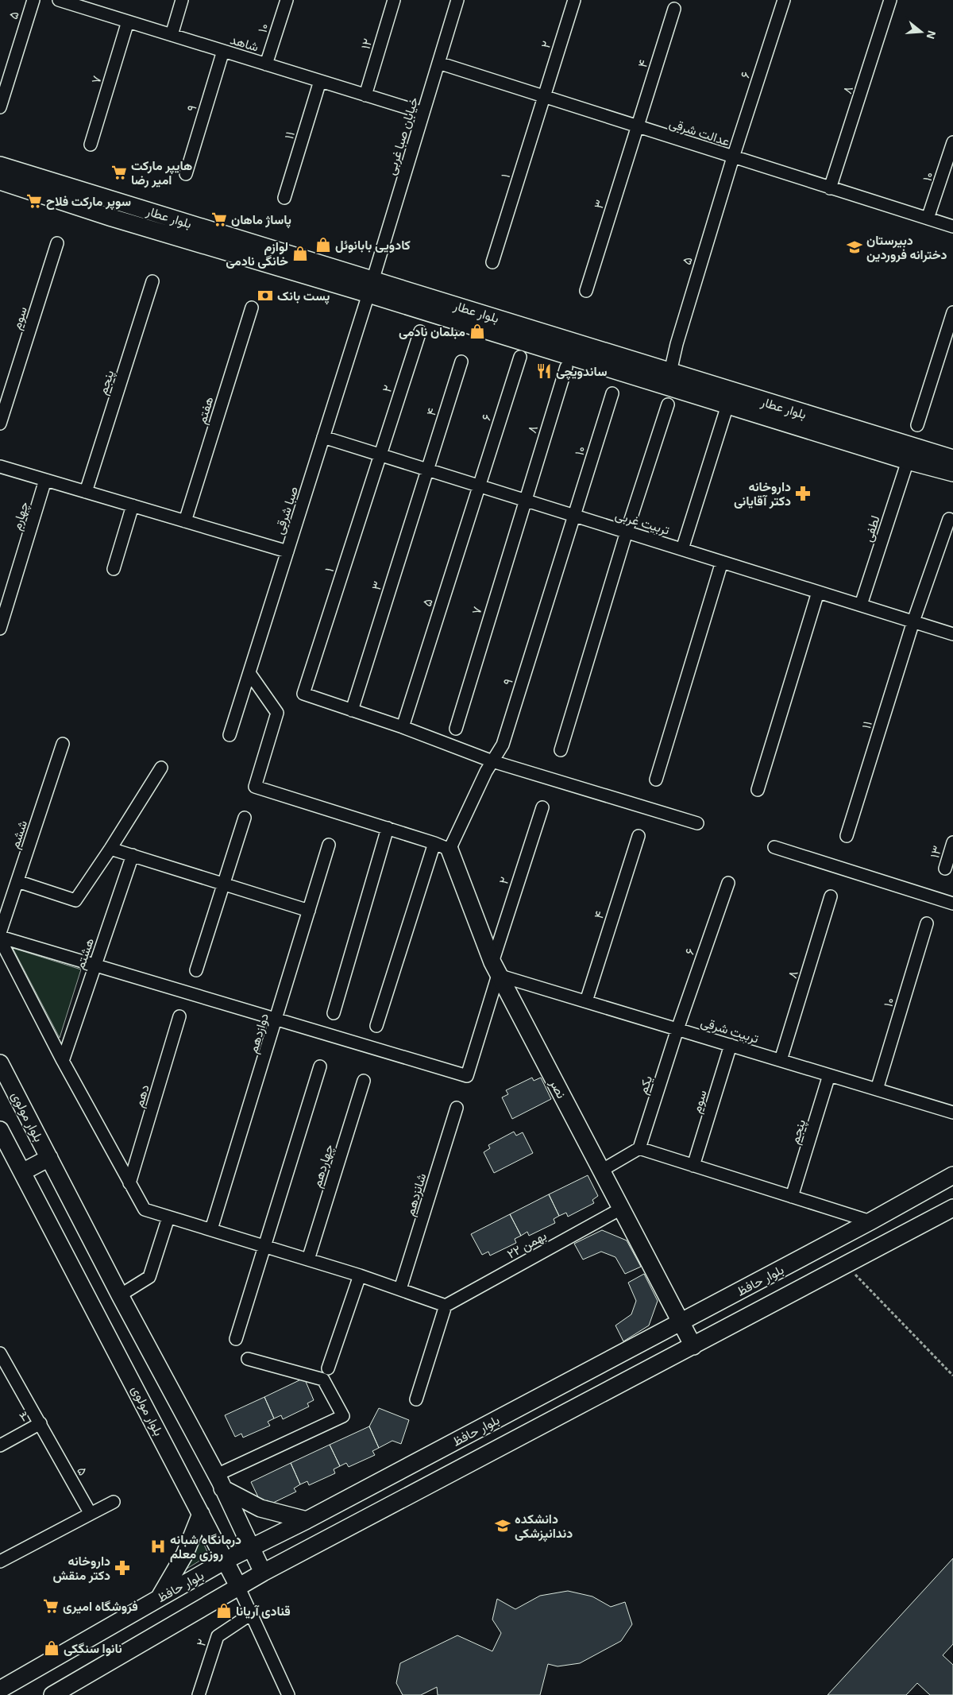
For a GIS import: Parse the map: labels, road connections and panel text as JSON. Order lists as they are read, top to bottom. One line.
{"streets":{"street":["۵","۱۰","شاهد","۱۲","۲","۴","۶","۷","۸","۹","عدالت شرقی","۱۱","خیابان صبا غربی","۱","۳","بلوار عطار","سوم","پنجم","هفتم","صبا شرقی","چهارم","تربیت غربی","لطفی","ششم","۱۳","هشتم","تربیت شرقی","دوازدهم","یکم","نصر","دهم","بلوار مولوی","چهاردهم","شانزدهم","۲۲ بهمن","بلوار حافظ"]},"crossings":[["۵","۶"],["۵","عدالت شرقی"],["۵","۳"],["۵","بلوار عطار"],["۵","تربیت غربی"],["۱۰","شاهد"],["۱۰","۹"],["۱۰","عدالت شرقی"],["۱۰","تربیت غربی"],["۱۰","تربیت شرقی"],["شاهد","۱۲"],["شاهد","۷"],["شاهد","۹"],["شاهد","۱۱"],["شاهد","خیابان صبا غربی"],["۲","عدالت شرقی"],["۲","۱"],["۲","تربیت غربی"],["۲","تربیت شرقی"],["۲","دوازدهم"],["۲","نصر"],["۲","بلوار مولوی"],["۴","عدالت شرقی"],["۴","۳"],["۴","تربیت غربی"],["۴","تربیت شرقی"],["۶","عدالت شرقی"],["۶","تربیت غربی"],["۶","تربیت شرقی"],["۶","یکم"],["۷","۸"],["۷","تربیت غربی"],["۸","عدالت شرقی"],["۸","تربیت غربی"],["۸","تربیت شرقی"],["۹","تربیت غربی"],["۹","نصر"],["عدالت شرقی","خیابان صبا غربی"],["عدالت شرقی","۱"],["عدالت شرقی","۳"],["۱۱","تربیت غربی"],["خیابان صبا غربی","بلوار عطار"],["خیابان صبا غربی","صبا شرقی"],["۱","۳"],["۱","تربیت غربی"],["۳","تربیت غربی"],["بلوار عطار","صبا شرقی"],["بلوار عطار","لطفی"],["سوم","تربیت شرقی"],["پنجم","تربیت شرقی"],["صبا شرقی","تربیت غربی"],["تربیت غربی","لطفی"],["تربیت شرقی","یکم"],["تربیت شرقی","نصر"],["نصر","۲۲ بهمن"],["نصر","بلوار حافظ"],["بلوار مولوی","بلوار حافظ"]],"places":{"supermarket":["هایپر مارکت امیر رضا","سوپر مارکت فلاح","پاساژ ماهان","فروشگاه امیری"],"shop":["کادویی بابانوئل","لوازم خانگی نادمی","مبلمان نادمی","قنادی آریانا","نانوا سنگکی"],"school or university":["دبیرستان دخترانه فروردین","دانشکده دندانپزشکی"],"bank":["پست بانک"],"restaurant":["ساندویچی"],"pharmacy":["داروخانه دکتر آقایانی","داروخانه دکتر منقش"],"hospital":["درمانگاه شبانه روزی معلم"]},"north":"right"}
